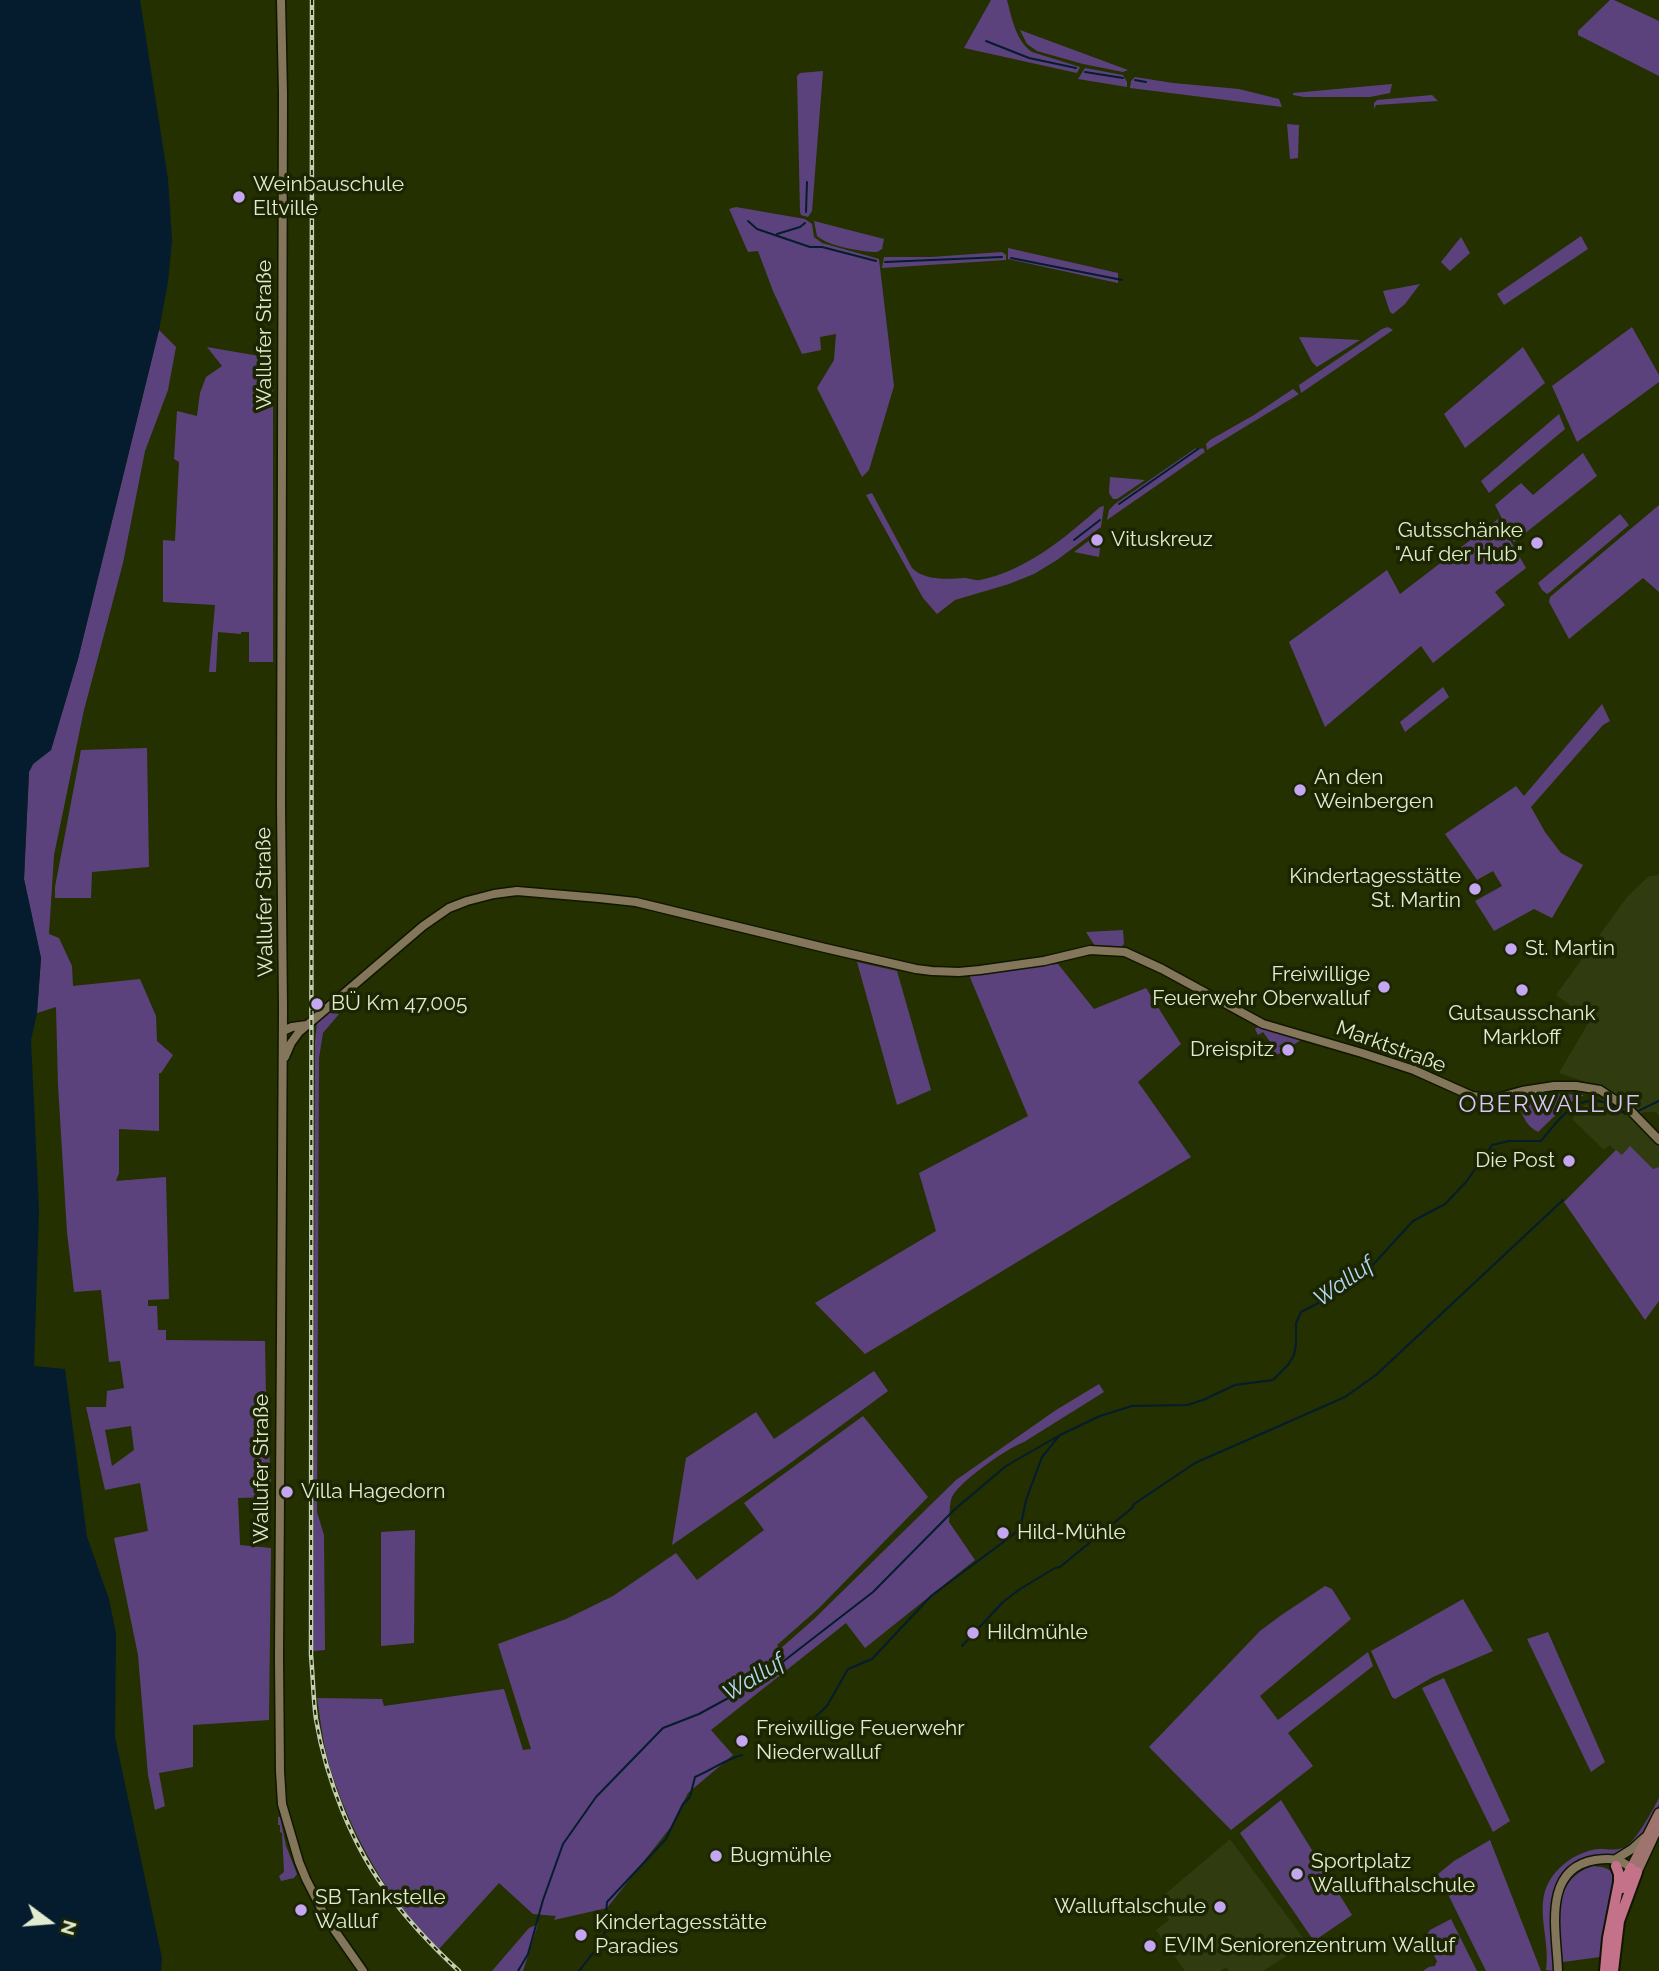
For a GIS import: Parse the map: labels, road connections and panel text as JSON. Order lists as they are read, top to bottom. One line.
{"streets":{"street":["Wallufer Straße","Marktstraße"]},"districts":["OBERWALLUF"],"water":["Walluf"],"places":["Weinbauschule Eltville","Vituskreuz","Gutsschänke \"Auf der Hub\"","An den Weinbergen","Kindertagesstätte St. Martin","St. Martin","Freiwillige Feuerwehr Oberwalluf","Gutsausschank Markloff","BÜ Km 47,005","Dreispitz","Die Post","Villa Hagedorn","Hild-Mühle","Hildmühle","Freiwillige Feuerwehr Niederwalluf","Bugmühle","Sportplatz Wallufthalschule","Walluftalschule","SB Tankstelle Walluf","Kindertagesstätte Paradies","EVIM Seniorenzentrum Walluf"],"north":"right"}
